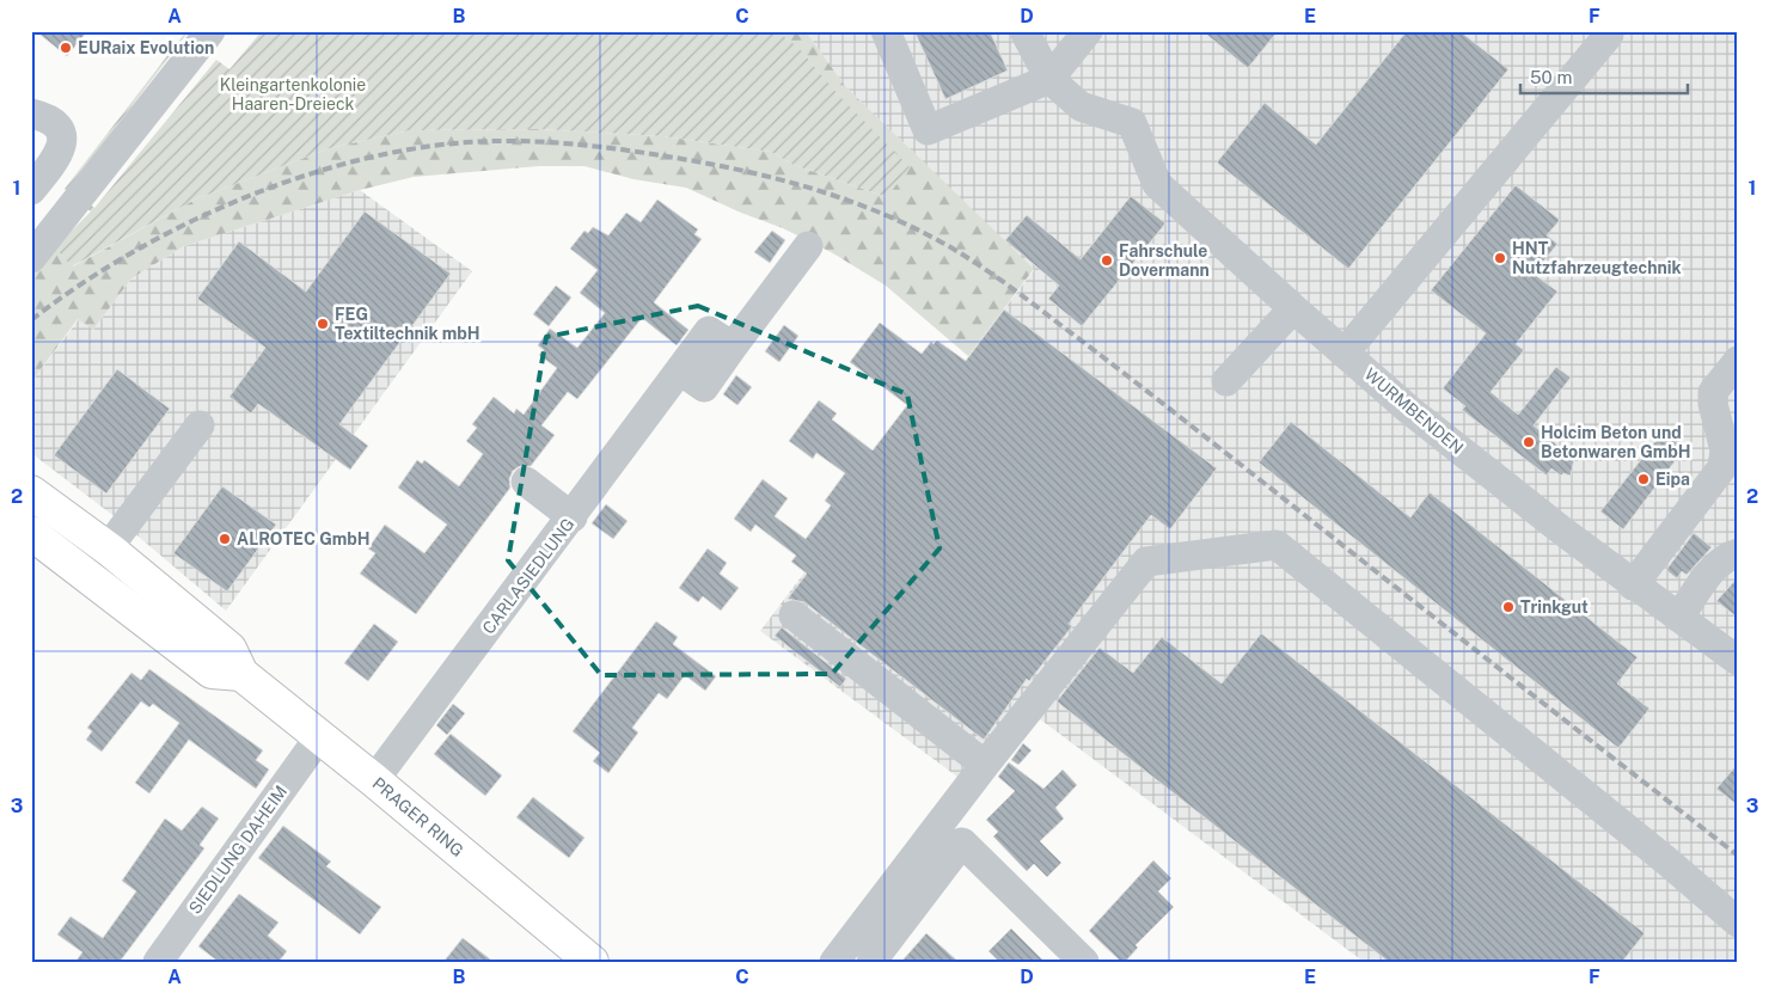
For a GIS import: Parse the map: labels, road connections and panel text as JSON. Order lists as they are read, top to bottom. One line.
{"streets":{"main road":["PRAGER RING"],"street":["WURMBENDEN","CARLASIEDLUNG","SIEDLUNG DAHEIM"]},"crossings":[["CARLASIEDLUNG","PRAGER RING"],["PRAGER RING","SIEDLUNG DAHEIM"]],"parks":["Kleingartenkolonie Haaren-Dreieck"],"places":["EURaix Evolution","HNT Nutzfahrzeugtechnik","Fahrschule Dovermann","FEG Textiltechnik mbH","Holcim Beton und Betonwaren GmbH","Eipa","ALROTEC GmbH","Trinkgut"],"scale_bar":"50 m","grid":{"columns":["A","B","C","D","E","F"],"rows":["1","2","3"]}}
